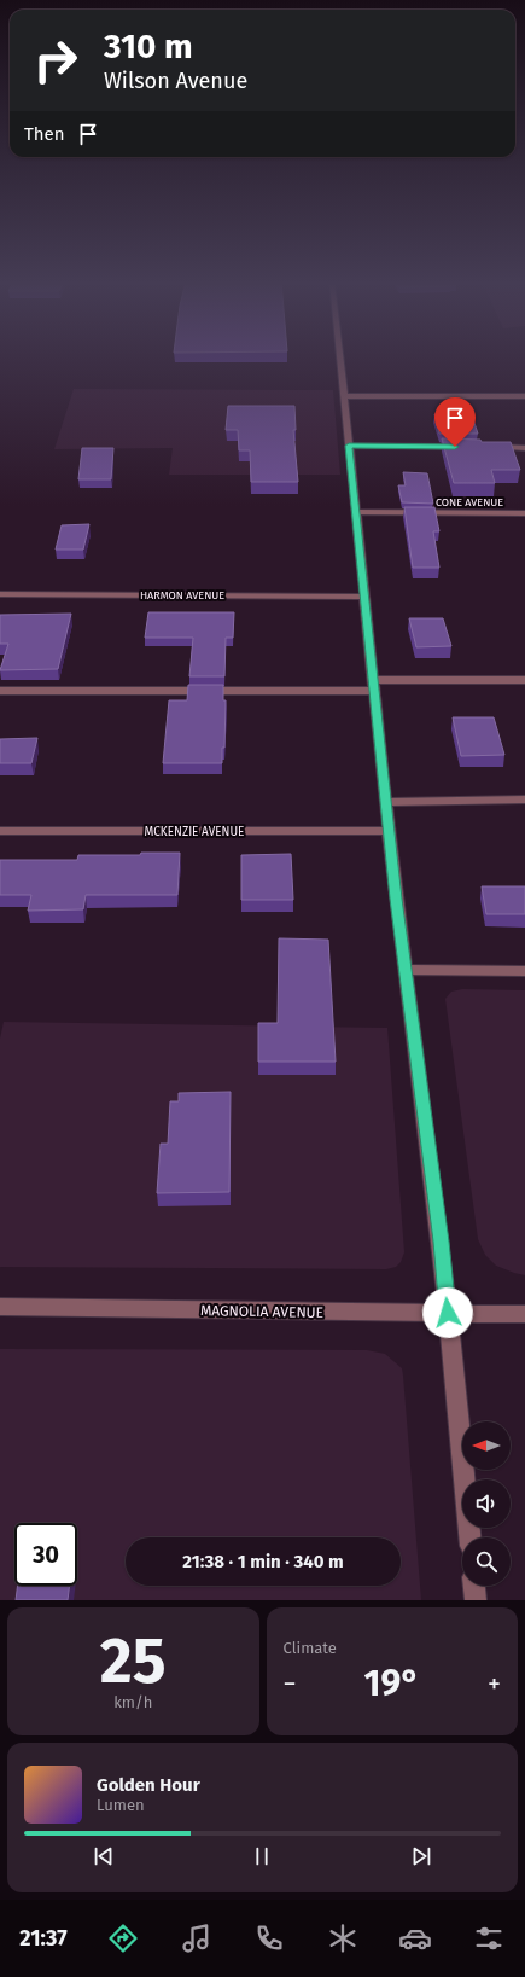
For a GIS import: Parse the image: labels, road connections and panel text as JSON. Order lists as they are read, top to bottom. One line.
{"streets":{"street":["CONE AVENUE","HARMON AVENUE","MCKENZIE AVENUE","MAGNOLIA AVENUE"]},"north":"left","page":{"turn":["310 m","Wilson Avenue"],"then":"Then","limit":"30","trip":"21:38 · 1 min · 340 m","tile":[["25","km/h"],"Climate"],"heat":["−","19°","+"],"song":["Golden Hour","Lumen"],"tabs":"21:37"}}
